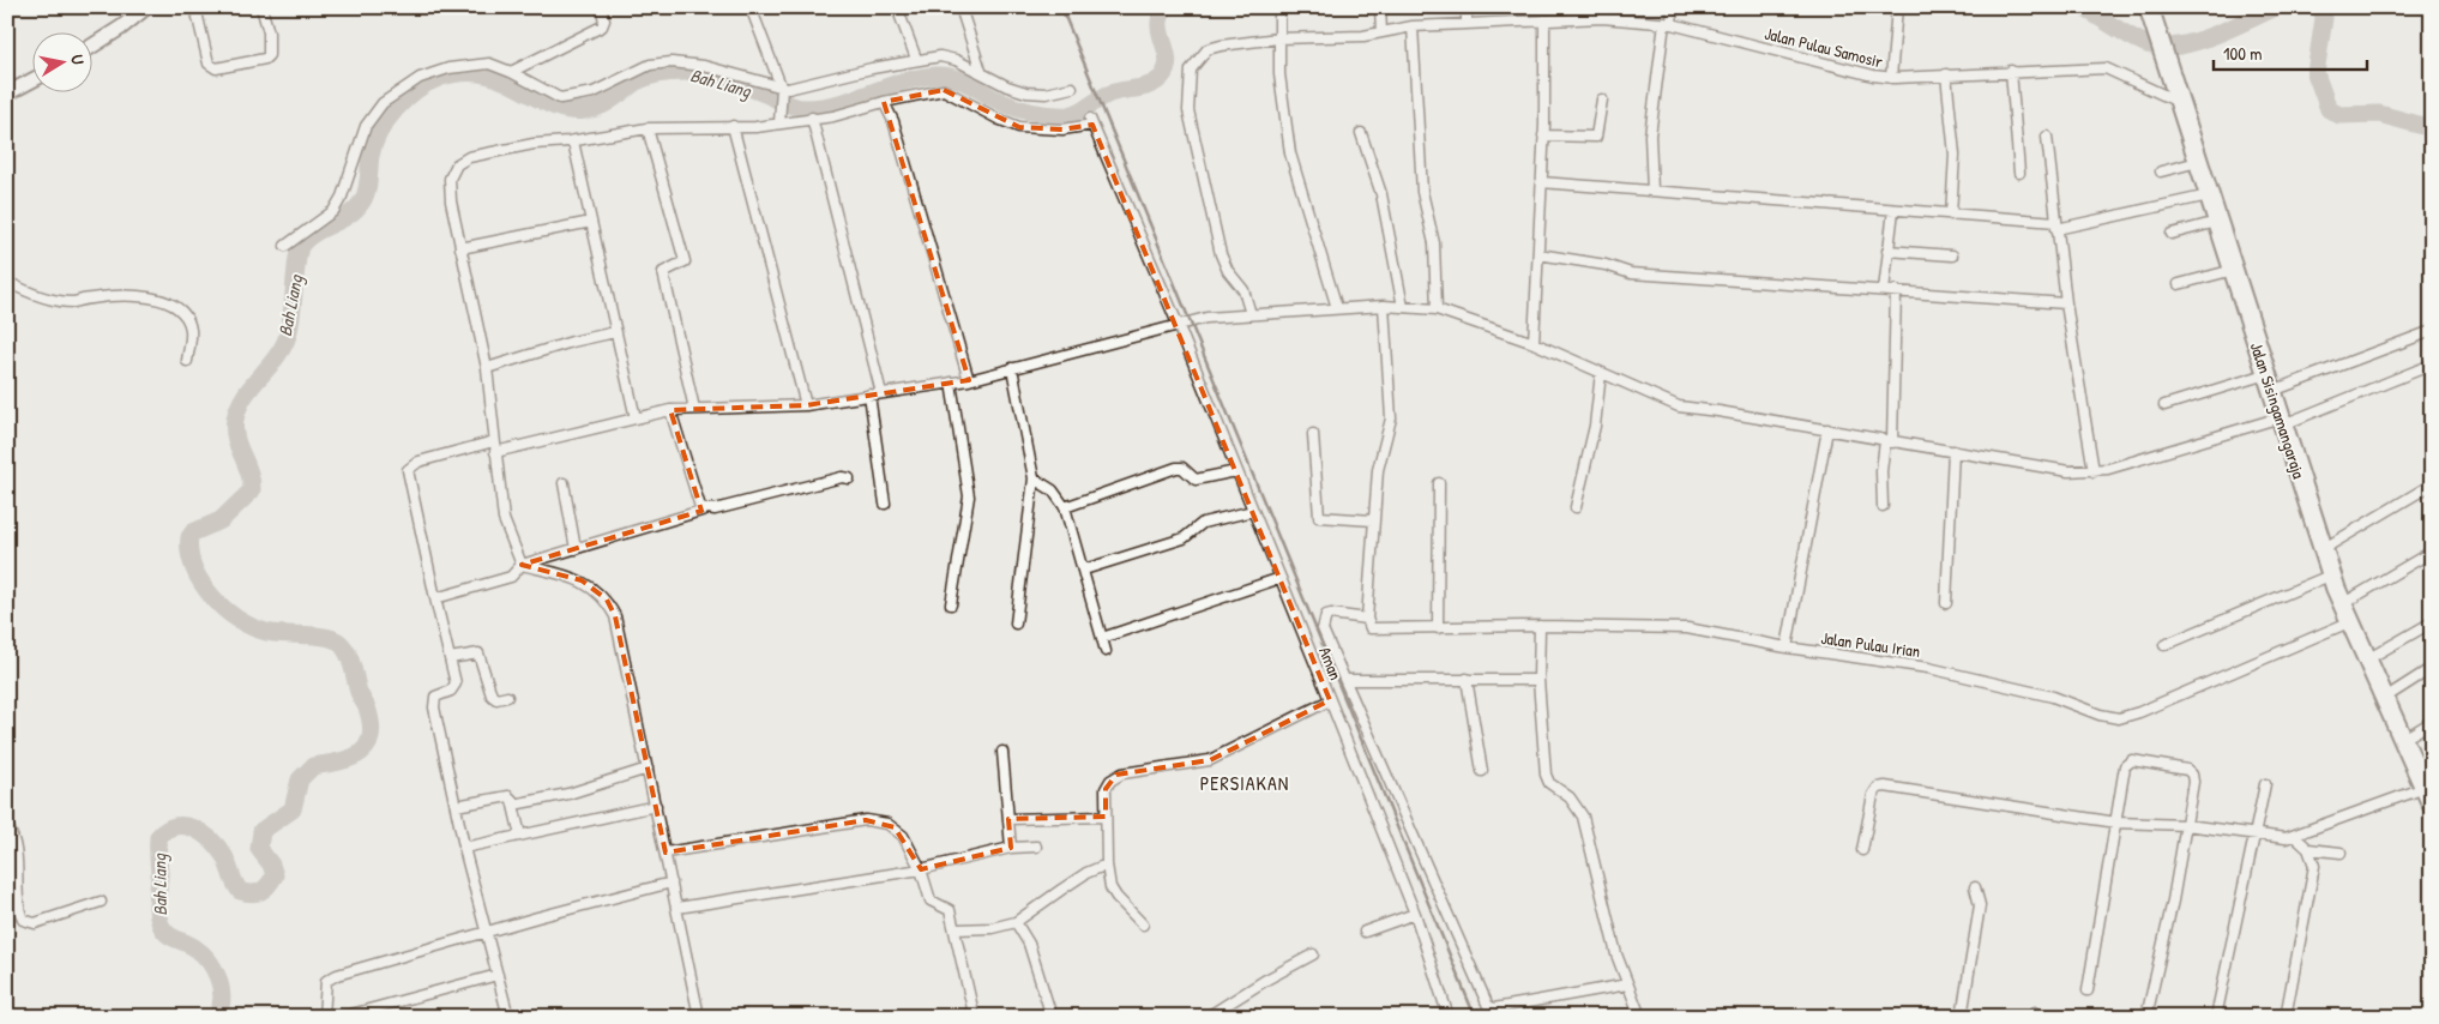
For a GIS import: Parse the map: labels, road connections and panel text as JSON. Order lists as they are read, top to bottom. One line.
{"streets":{"highway":["Jalan Sisingamangaraja"],"street":["Jalan Pulau Samosir","Jalan Pulau Irian","Aman"]},"crossings":[["Jalan Pulau Samosir","Jalan Sisingamangaraja"],["Jalan Sisingamangaraja","Jalan Pulau Irian"]],"districts":["PERSIAKAN"],"water":["Bah Liang"],"scale_bar":"100 m","north":"right"}
